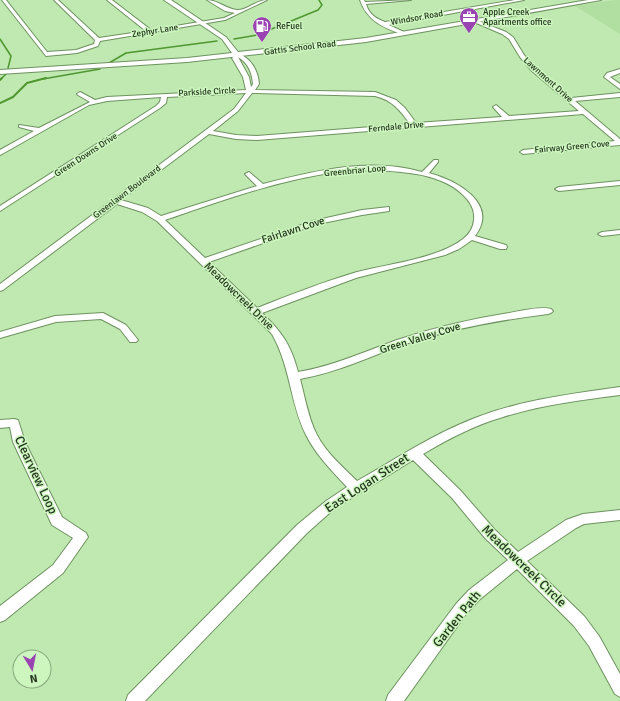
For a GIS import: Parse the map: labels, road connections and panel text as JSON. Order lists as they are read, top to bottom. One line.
{"streets":{"main road":["Gattis School Road","Greenlawn Boulevard"],"street":["Windsor Road","Zephyr Lane","Lawnmont Drive","Parkside Circle","Ferndale Drive","Fairway Green Cove","Green Downs Drive","Greenbriar Loop","Fairlawn Cove","Meadowcreek Drive","Green Valley Cove","Clearview Loop","East Logan Street","Meadowcreek Circle","Garden Path"]},"crossings":[["Zephyr Lane","Greenlawn Boulevard"],["Gattis School Road","Lawnmont Drive"],["Gattis School Road","Greenlawn Boulevard"],["Lawnmont Drive","Ferndale Drive"],["Lawnmont Drive","Fairway Green Cove"],["Parkside Circle","Ferndale Drive"],["Parkside Circle","Green Downs Drive"],["Parkside Circle","Greenlawn Boulevard"],["Ferndale Drive","Greenlawn Boulevard"],["Greenbriar Loop","Meadowcreek Drive"],["Greenlawn Boulevard","Meadowcreek Drive"],["Fairlawn Cove","Meadowcreek Drive"],["Meadowcreek Drive","Green Valley Cove"],["Meadowcreek Drive","East Logan Street"],["East Logan Street","Meadowcreek Circle"],["Meadowcreek Circle","Garden Path"]],"places":{"office":["Apple Creek Apartments office"],"fuel station":["ReFuel"]},"north":"bottom"}
